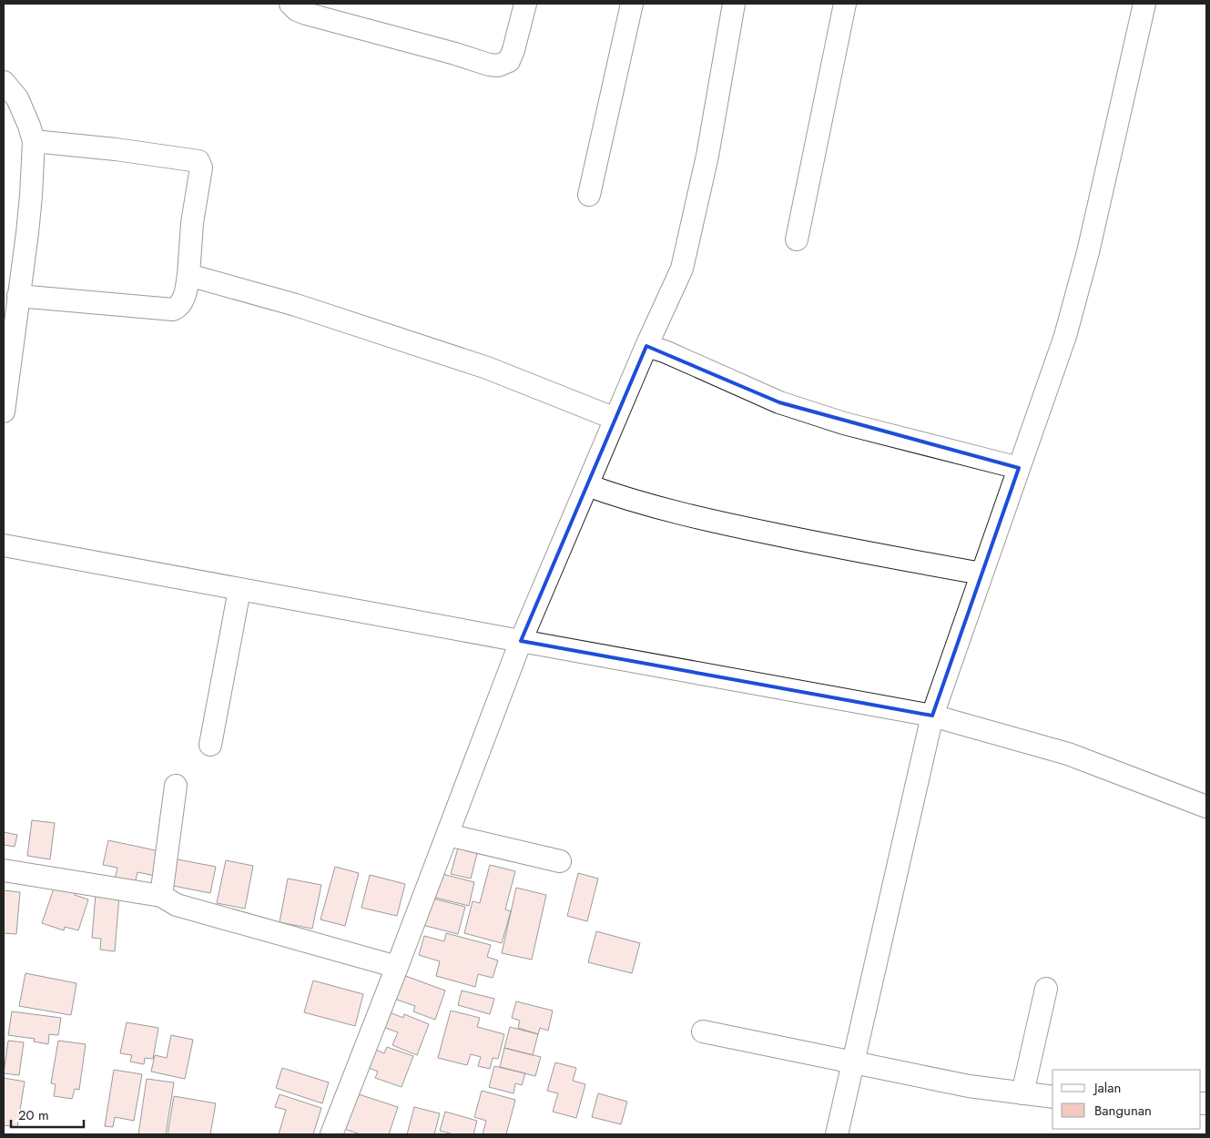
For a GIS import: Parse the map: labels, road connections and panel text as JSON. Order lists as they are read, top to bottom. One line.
{"legend":["Jalan","Bangunan"],"scale_bar":"20 m"}
